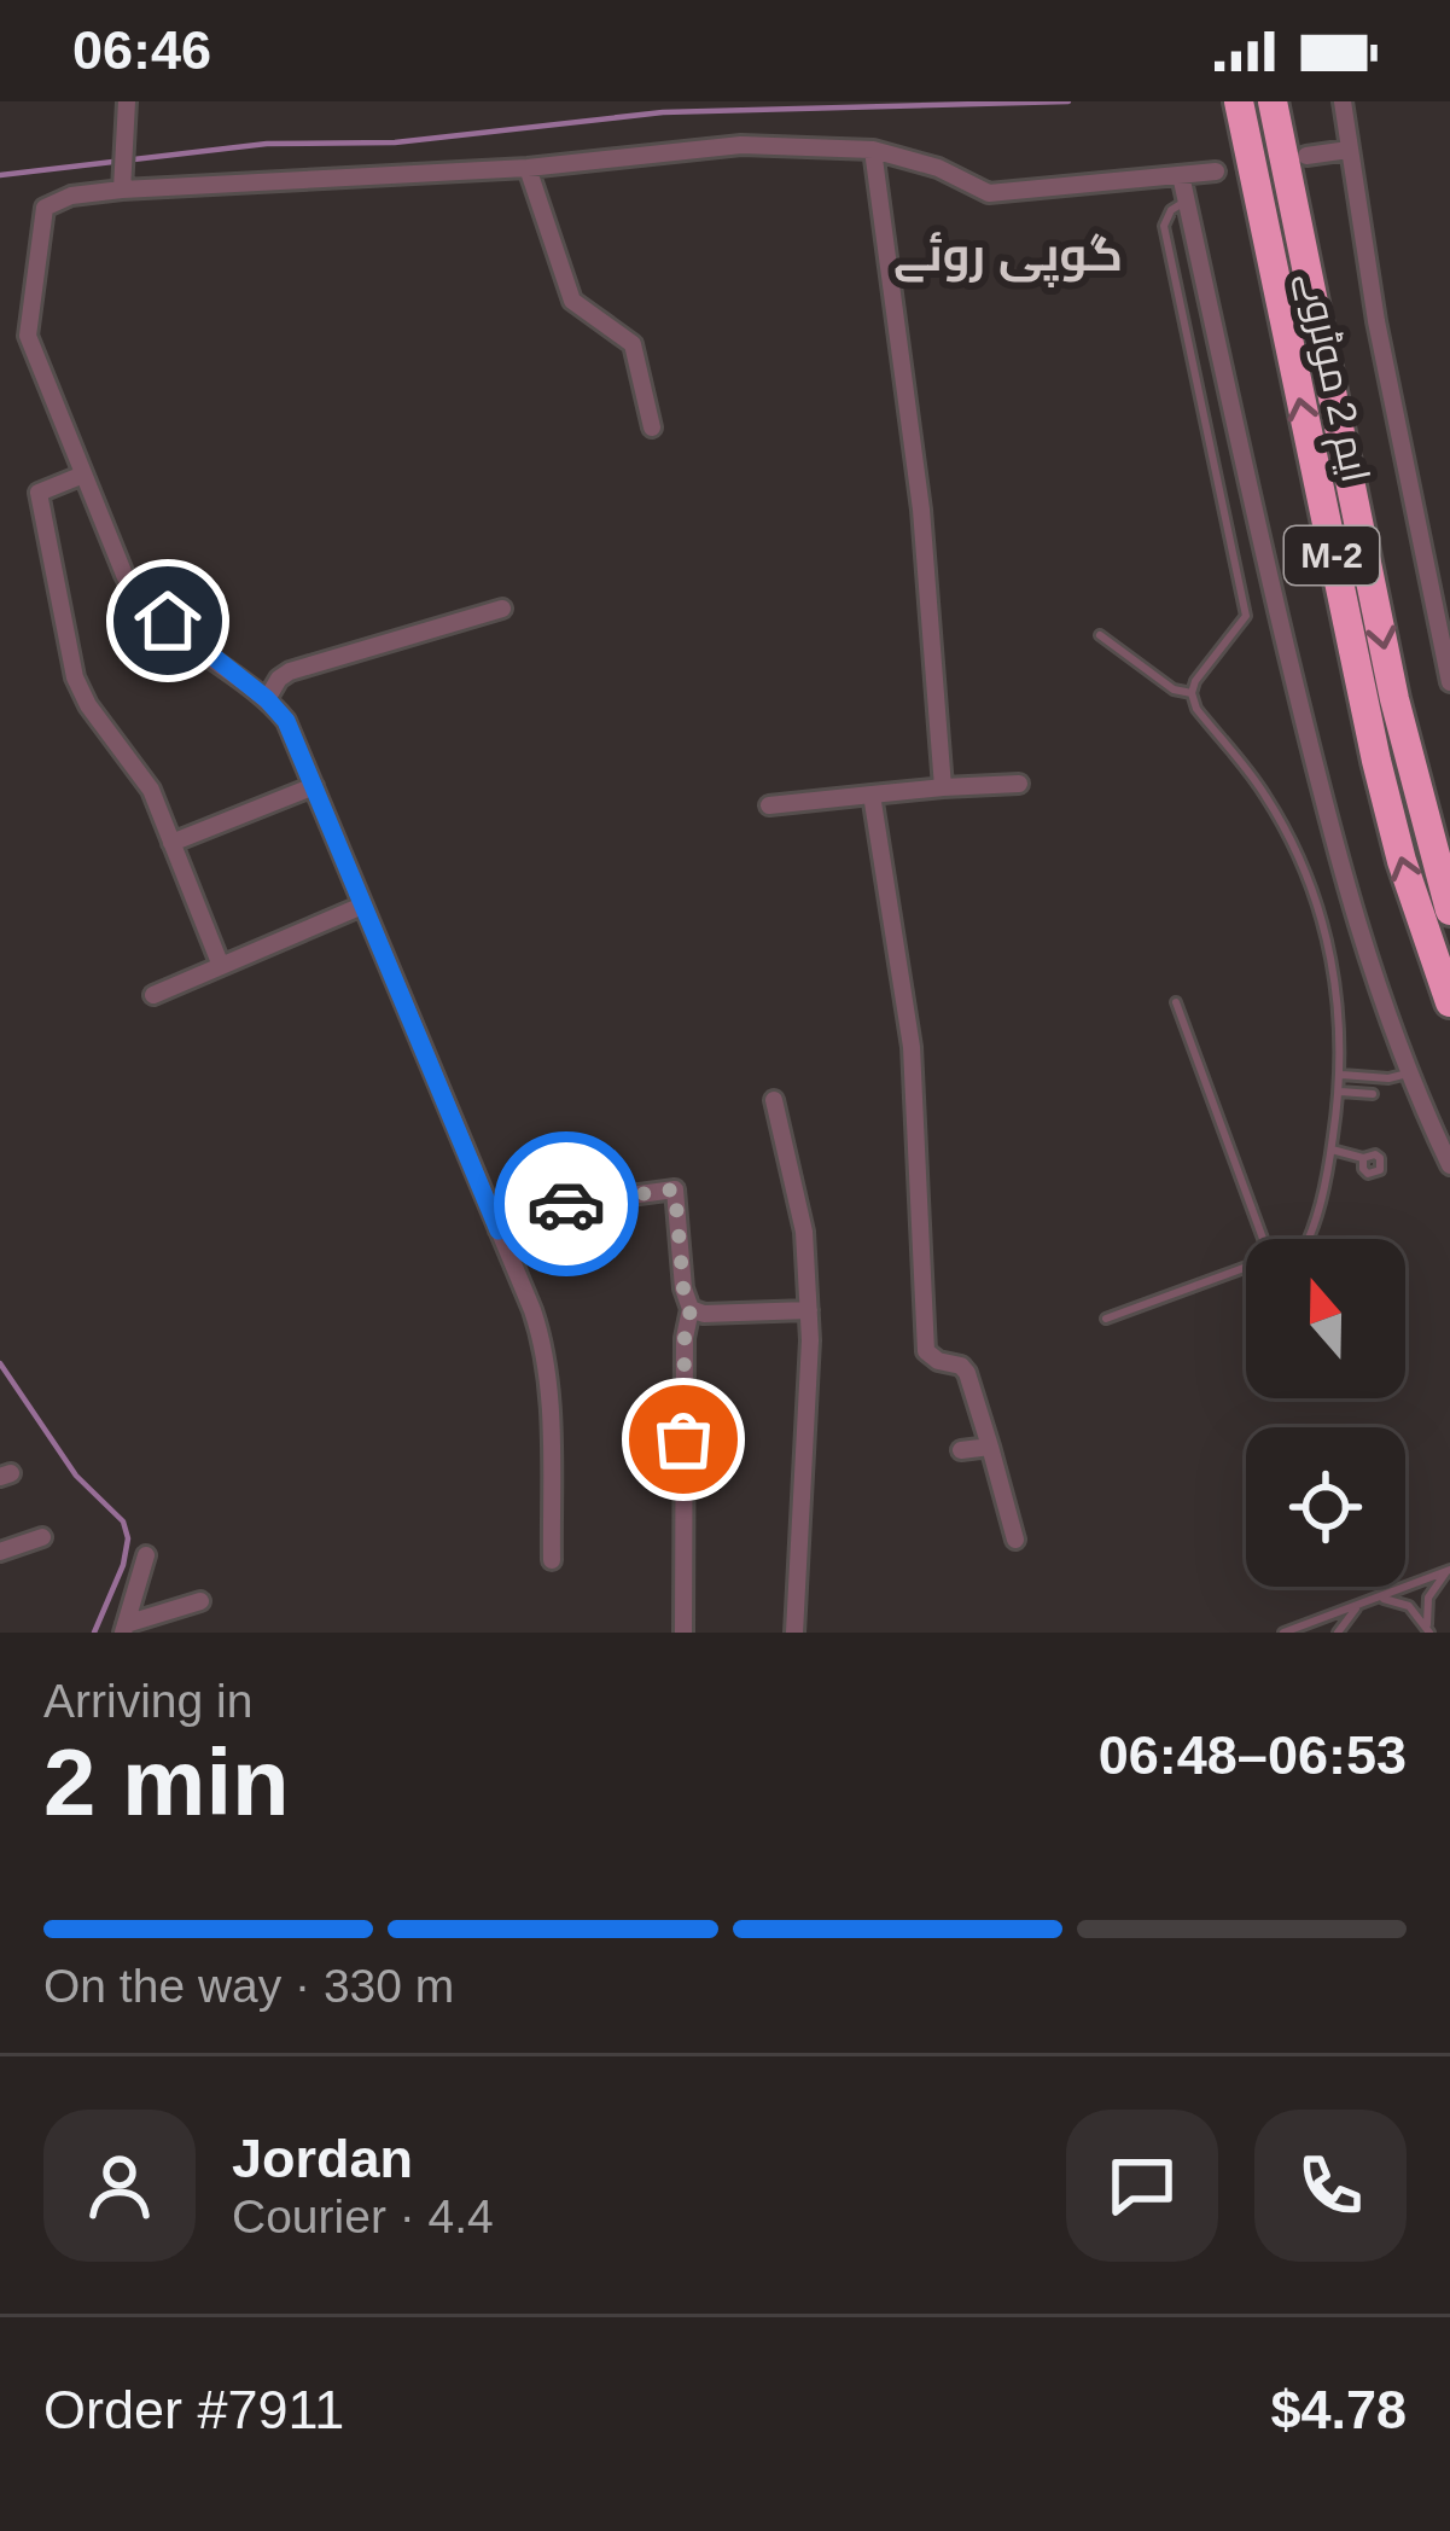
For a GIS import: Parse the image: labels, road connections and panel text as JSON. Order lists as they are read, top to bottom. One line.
{"streets":{"highway":["ایم 2 موٹروے","M-2"]},"districts":["گوپی روئے"],"north":"top","page":{"status":"06:46","heading":["2 min","Arriving in","06:48–06:53"],"panel":["Jordan","Courier · 4.4","Order #7911","$4.78"],"bar":"On the way · 330 m"}}
